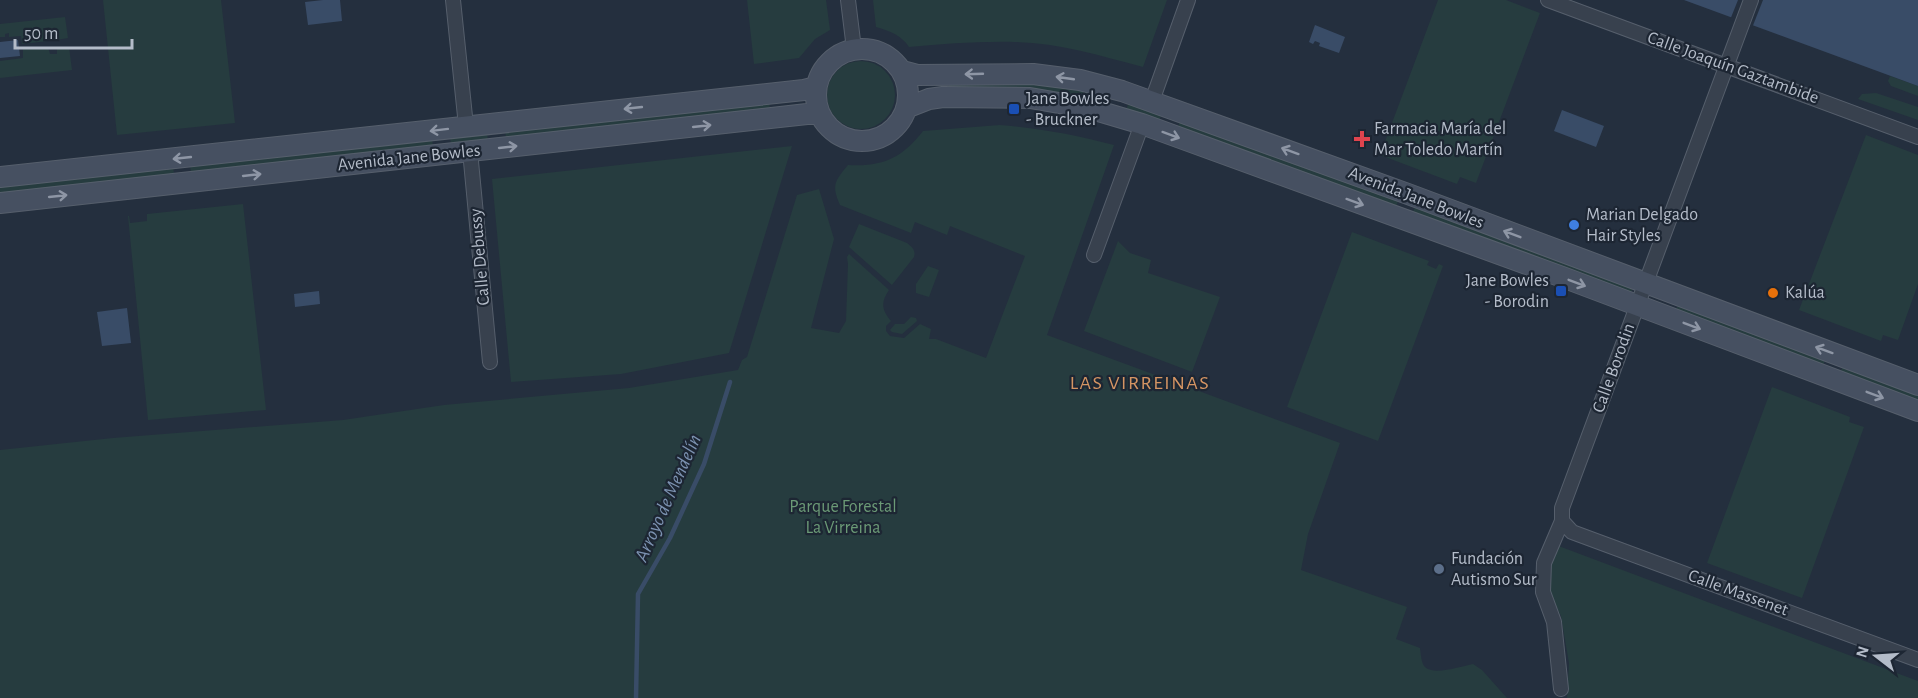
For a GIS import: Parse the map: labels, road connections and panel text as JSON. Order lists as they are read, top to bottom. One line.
{"streets":{"main road":["Avenida Jane Bowles"],"street":["Calle Joaquín Gaztambide","Calle Debussy","Calle Borodin","Calle Massenet"]},"crossings":[["Calle Joaquín Gaztambide","Calle Borodin"],["Avenida Jane Bowles","Calle Debussy"],["Avenida Jane Bowles","Calle Borodin"],["Calle Borodin","Calle Massenet"]],"districts":["LAS VIRREINAS"],"water":["Arroyo de Mendelín"],"parks":["Parque Forestal La Virreina"],"places":{"transit":["Jane Bowles - Bruckner","Jane Bowles - Borodin"],"health":["Farmacia María del Mar Toledo Martín"],"other":["Marian Delgado Hair Styles","Kalúa","Fundación Autismo Sur"]},"scale_bar":"50 m","north":"left"}
